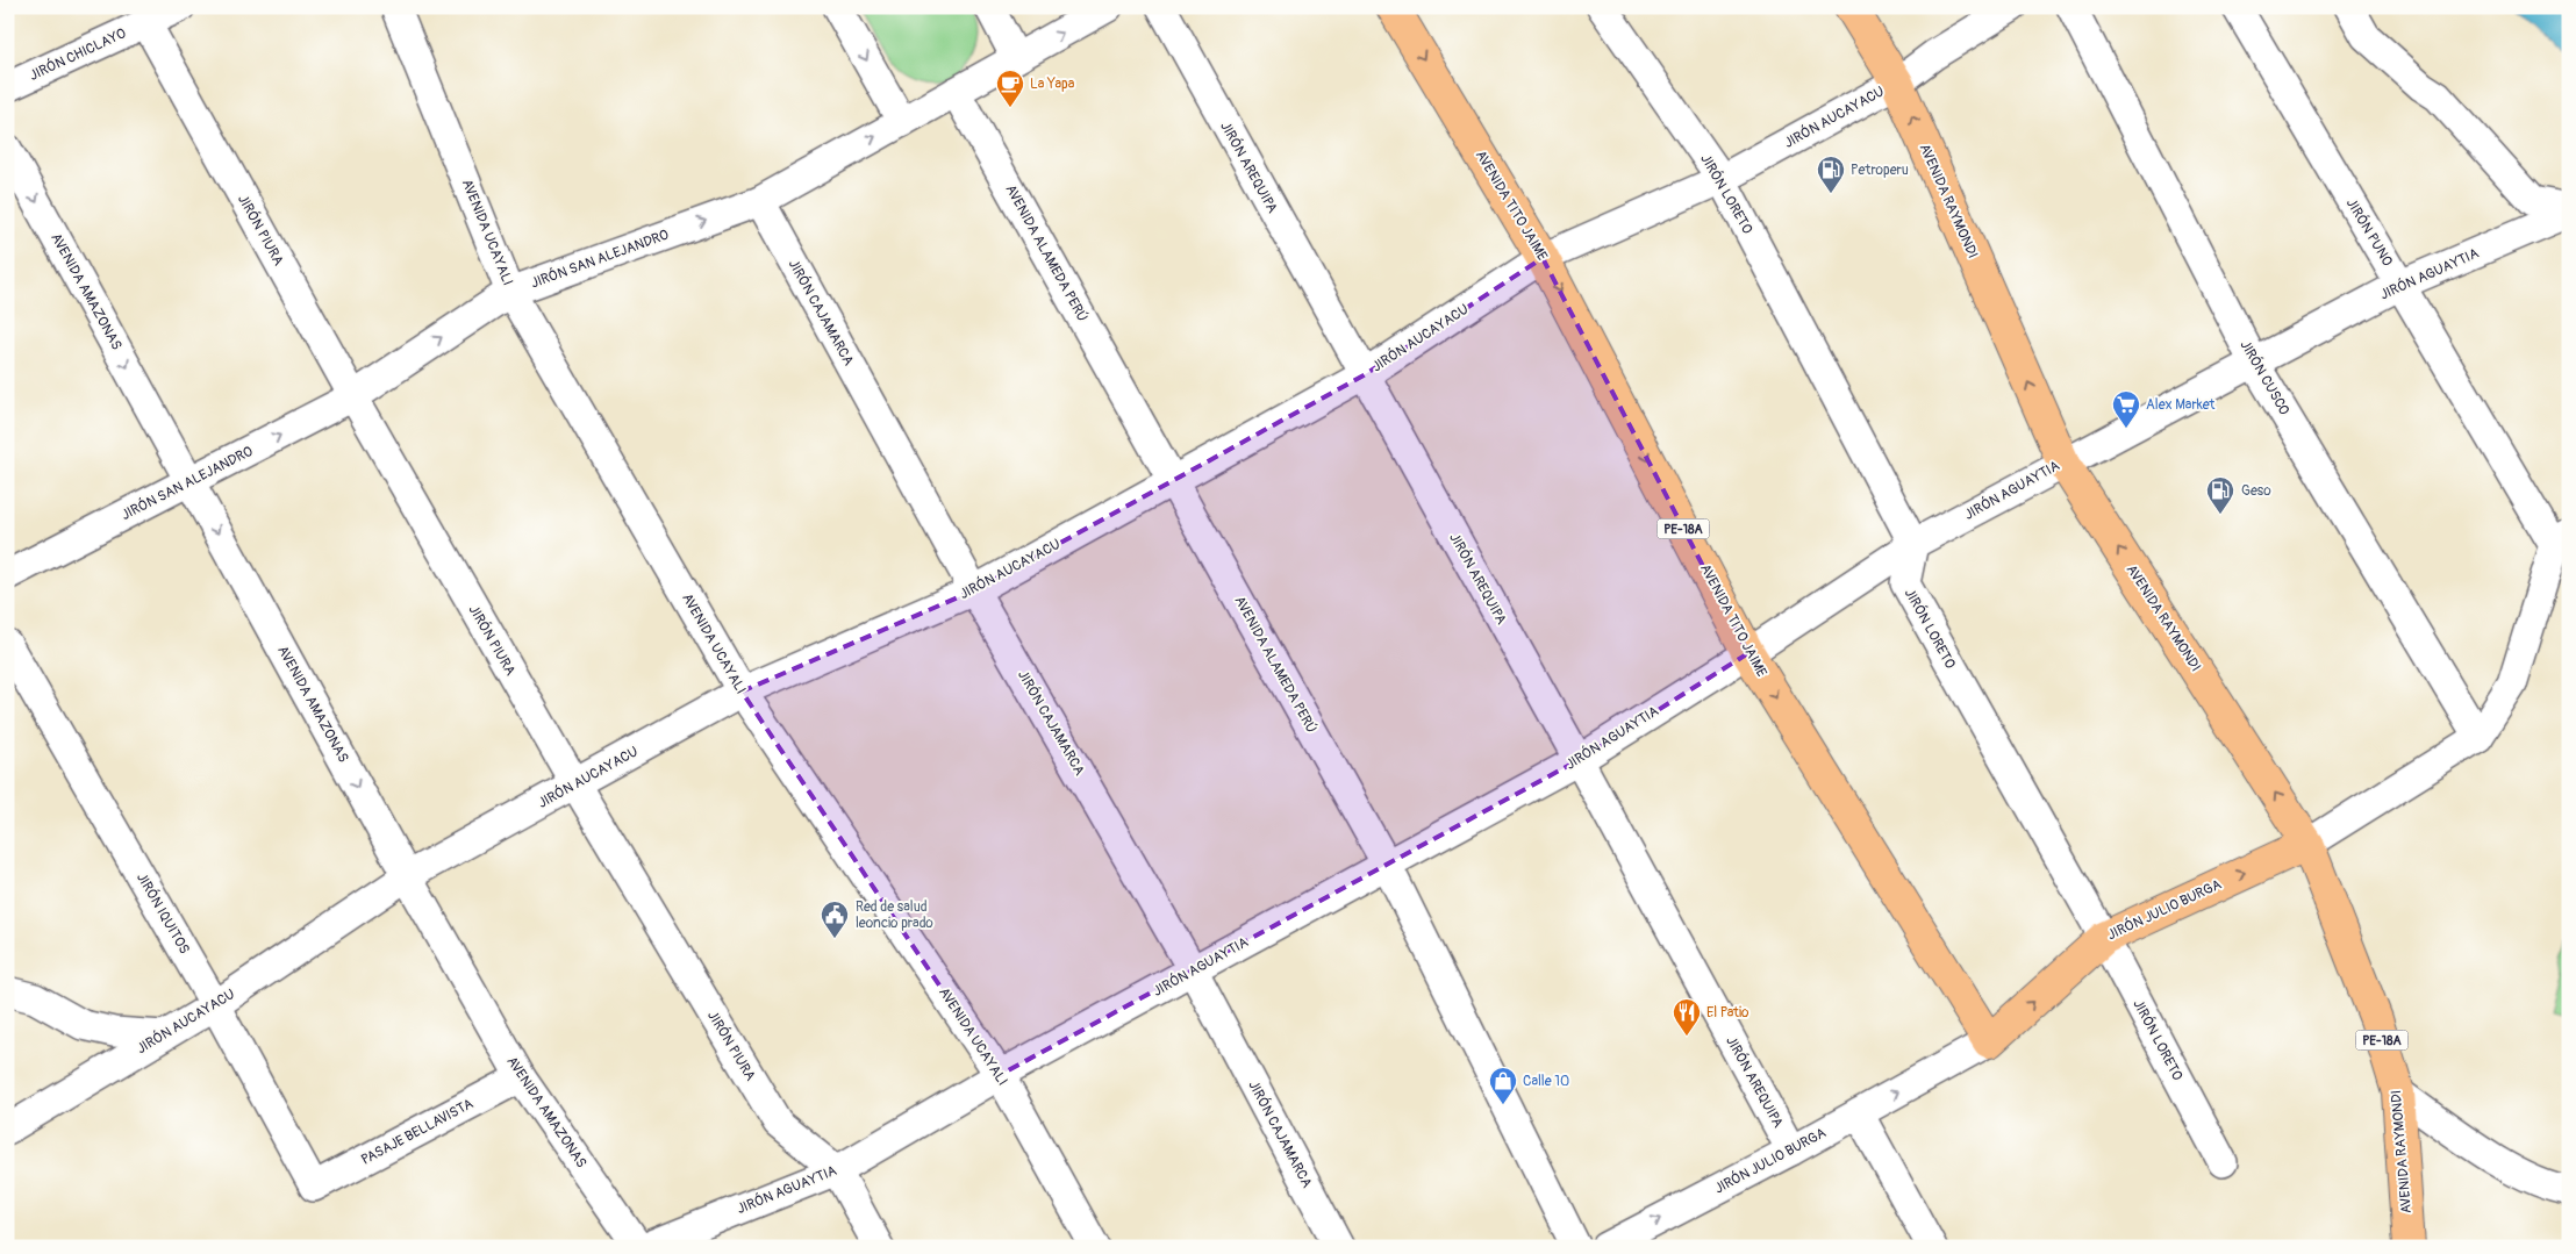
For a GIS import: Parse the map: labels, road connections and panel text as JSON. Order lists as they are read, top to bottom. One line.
{"streets":{"highway":["AVENIDA RAYMONDI","AVENIDA TITO JAIME","PE-18A","JIRÓN JULIO BURGA"],"street":["JIRÓN CHICLAYO","JIRÓN AUCAYACU","JIRÓN AREQUIPA","JIRÓN LORETO","JIRÓN PIURA","AVENIDA UCAYALI","JIRÓN PUNO","AVENIDA ALAMEDA PERÚ","JIRÓN SAN ALEJANDRO","JIRÓN AGUAYTIA","AVENIDA AMAZONAS","JIRÓN CAJAMARCA","JIRÓN CUSCO","JIRÓN IQUITOS","PASAJE BELLAVISTA"]},"crossings":[["JIRÓN CHICLAYO","JIRÓN PIURA"],["JIRÓN AUCAYACU","JIRÓN AREQUIPA"],["JIRÓN AUCAYACU","JIRÓN LORETO"],["JIRÓN AUCAYACU","AVENIDA RAYMONDI"],["JIRÓN AUCAYACU","AVENIDA TITO JAIME"],["JIRÓN AUCAYACU","JIRÓN PIURA"],["JIRÓN AUCAYACU","AVENIDA UCAYALI"],["JIRÓN AUCAYACU","AVENIDA ALAMEDA PERÚ"],["JIRÓN AUCAYACU","AVENIDA AMAZONAS"],["JIRÓN AUCAYACU","JIRÓN CAJAMARCA"],["JIRÓN AUCAYACU","JIRÓN IQUITOS"],["JIRÓN AREQUIPA","JIRÓN AGUAYTIA"],["JIRÓN AREQUIPA","JIRÓN JULIO BURGA"],["JIRÓN LORETO","JIRÓN AGUAYTIA"],["JIRÓN LORETO","JIRÓN JULIO BURGA"],["AVENIDA RAYMONDI","JIRÓN AGUAYTIA"],["AVENIDA RAYMONDI","JIRÓN JULIO BURGA"],["AVENIDA TITO JAIME","JIRÓN AGUAYTIA"],["AVENIDA TITO JAIME","JIRÓN JULIO BURGA"],["JIRÓN PIURA","JIRÓN SAN ALEJANDRO"],["JIRÓN PIURA","JIRÓN AGUAYTIA"],["AVENIDA UCAYALI","JIRÓN SAN ALEJANDRO"],["AVENIDA UCAYALI","JIRÓN AGUAYTIA"],["JIRÓN PUNO","JIRÓN AGUAYTIA"],["JIRÓN PUNO","JIRÓN JULIO BURGA"],["AVENIDA ALAMEDA PERÚ","JIRÓN SAN ALEJANDRO"],["AVENIDA ALAMEDA PERÚ","JIRÓN AGUAYTIA"],["JIRÓN SAN ALEJANDRO","AVENIDA AMAZONAS"],["JIRÓN SAN ALEJANDRO","JIRÓN CAJAMARCA"],["JIRÓN AGUAYTIA","JIRÓN CAJAMARCA"],["JIRÓN AGUAYTIA","JIRÓN CUSCO"],["AVENIDA AMAZONAS","PASAJE BELLAVISTA"],["JIRÓN CUSCO","JIRÓN JULIO BURGA"],["JIRÓN IQUITOS","PASAJE BELLAVISTA"]],"one_way":["AVENIDA RAYMONDI","AVENIDA TITO JAIME","JIRÓN SAN ALEJANDRO","AVENIDA AMAZONAS","JIRÓN JULIO BURGA"],"places":{"cafe":["La Yapa"],"fuel station":["Petroperu","Geso"],"supermarket":["Alex Market"],"public building":["Red de salud leoncio prado"],"restaurant":["El Patio"],"shop":["Calle 10"]}}
